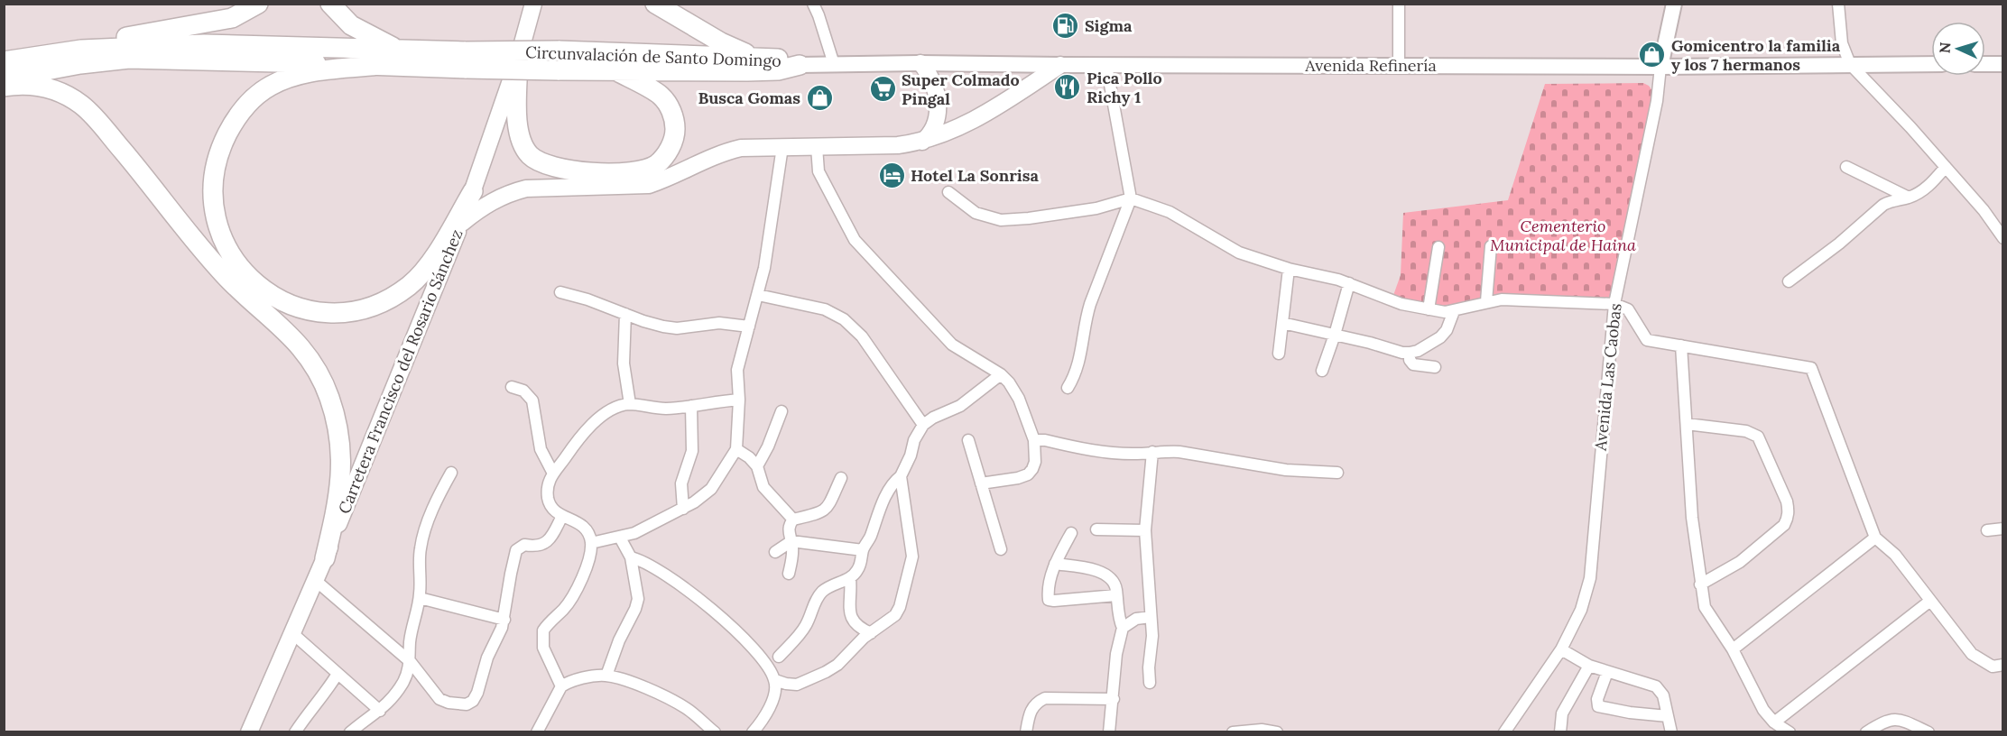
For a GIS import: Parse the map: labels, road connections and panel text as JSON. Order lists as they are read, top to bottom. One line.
{"streets":{"highway":["Circunvalación de Santo Domingo"],"main road":["Avenida Refinería","Carretera Francisco del Rosario Sánchez","Avenida Las Caobas"]},"crossings":[["Circunvalación de Santo Domingo","Avenida Refinería"],["Avenida Refinería","Avenida Las Caobas"]],"parks":["Cementerio Municipal de Haina"],"places":{"fuel station":["Sigma"],"shop":["Gomicentro la familia y los 7 hermanos","Busca Gomas"],"restaurant":["Pica Pollo Richy 1"],"supermarket":["Super Colmado Pingal"],"hotel":["Hotel La Sonrisa"]},"north":"left"}
